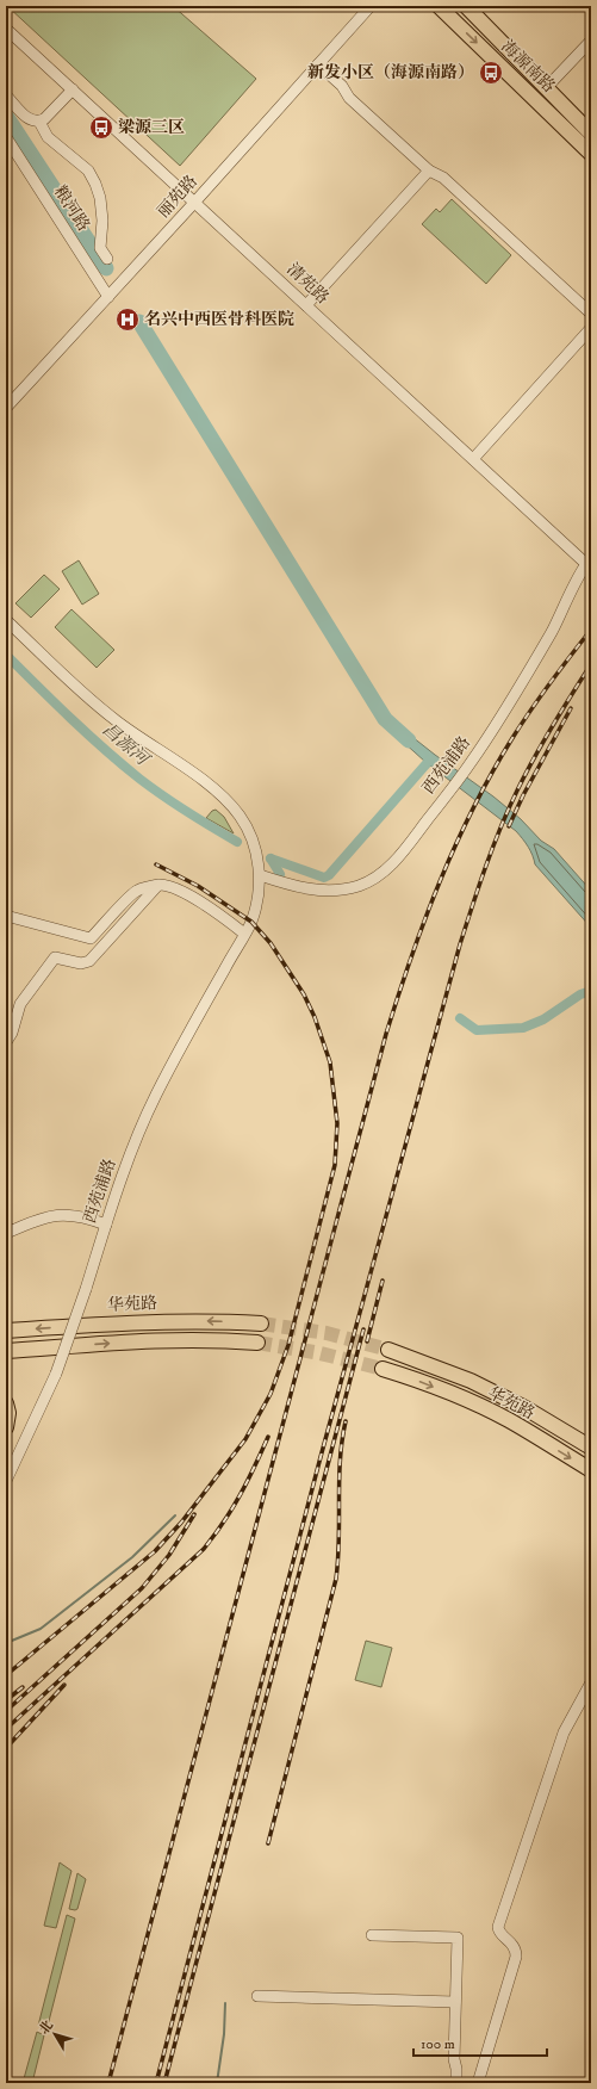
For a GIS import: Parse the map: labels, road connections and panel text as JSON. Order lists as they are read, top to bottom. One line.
{"streets":{"main road":["海源南路","华苑路"],"street":["丽苑路","粮河路","清苑路","西苑浦路"]},"crossings":[["丽苑路","粮河路"],["丽苑路","清苑路"],["清苑路","西苑浦路"]],"water":["昌源河"],"places":{"bus stop":["新发小区（海源南路）","梁源三区"],"hospital":["名兴中西医骨科医院"]},"scale_bar":"100 m","north":"top left"}
